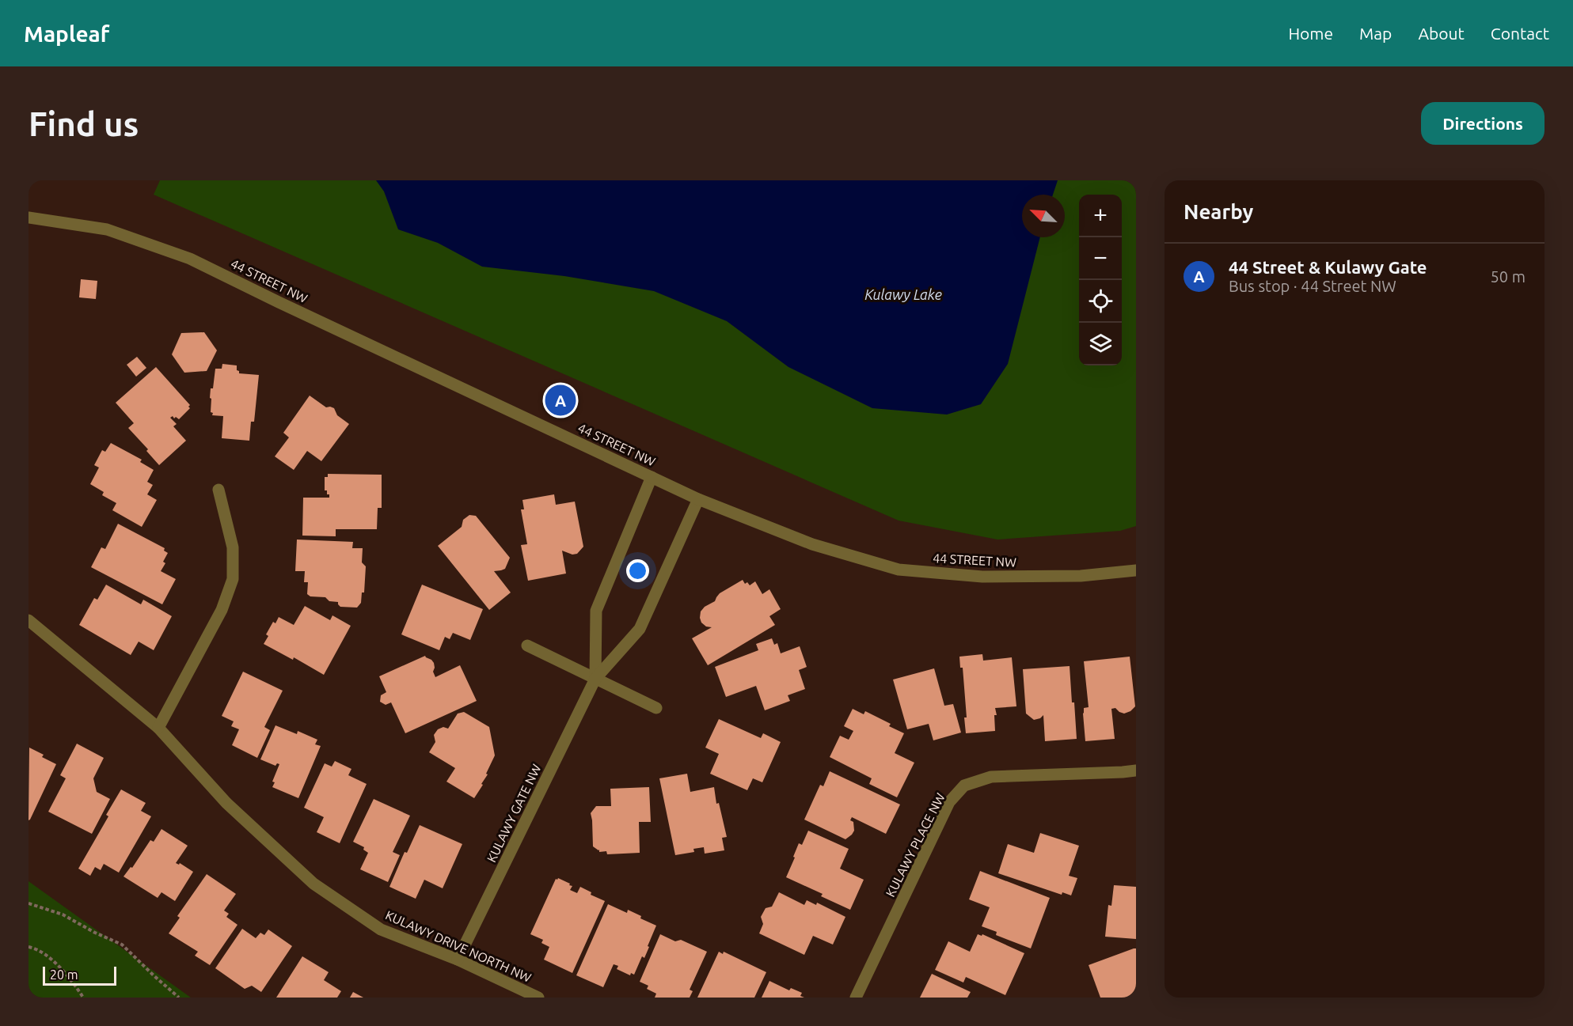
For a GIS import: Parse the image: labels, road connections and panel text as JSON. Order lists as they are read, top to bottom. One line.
{"streets":{"street":["44 STREET NW","KULAWY GATE NW","KULAWY PLACE NW","KULAWY DRIVE NORTH NW"]},"crossings":[["44 STREET NW","KULAWY GATE NW"],["KULAWY GATE NW","KULAWY DRIVE NORTH NW"]],"water":["Kulawy Lake"],"scale_bar":"20 m","north":"top left","page":{"header":"Mapleaf","nav":["Home","Map","About","Contact"],"buttons":"Directions","title":"Find us","heading":"Nearby","map_buttons":["+","−"],"list":[{"mark":"A","name":"44 Street & Kulawy Gate","note":"Bus stop · 44 Street NW","value":"50 m"}],"pins":"A","scale":"20 m"}}
